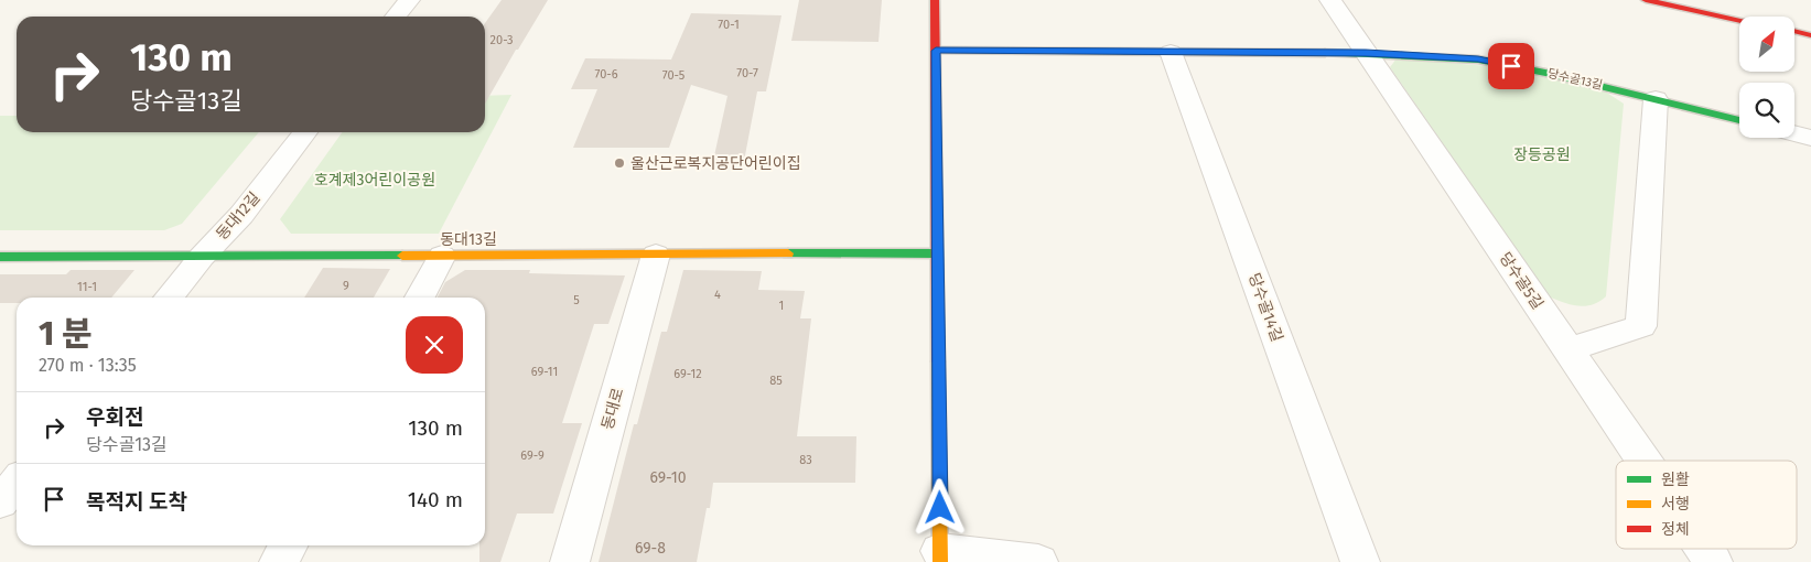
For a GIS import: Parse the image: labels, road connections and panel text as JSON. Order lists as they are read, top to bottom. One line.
{"streets":{"street":["당수골13길","동대12길","동대13길","당수골5길","당수골14길","동대로"]},"crossings":[["당수골13길","당수골5길"],["당수골13길","당수골14길"],["동대12길","동대13길"],["동대13길","동대로"]],"parks":["장등공원","호계제3어린이공원"],"places":["울산근로복지공단어린이집"],"house_numbers":["70-1","20-3","70-7","70-6","70-5","9","11-1","4","5","1","69-11","69-12","85","69-9","83","69-10","69-8"],"legend":["원활","서행","정체"],"north":"top right","page":{"turn":["130 m","당수골13길"],"heading":["1 분","270 m · 13:35"],"list":[{"name":"우회전","note":"당수골13길","value":"130 m"},{"name":"목적지 도착","value":"140 m"}]}}
